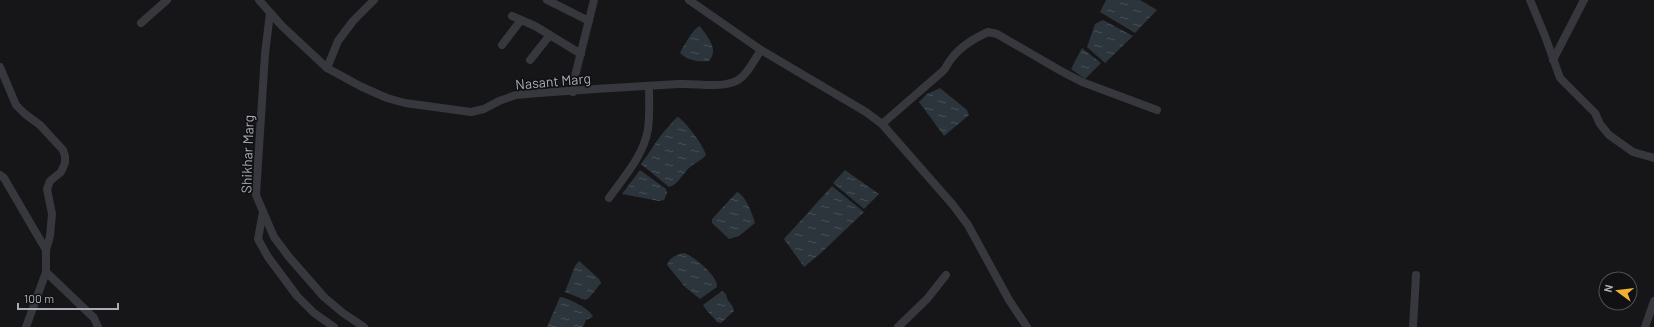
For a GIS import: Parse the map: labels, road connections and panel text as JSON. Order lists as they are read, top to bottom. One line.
{"streets":{"street":["Nasant Marg","Shikhar Marg"]},"crossings":[["Nasant Marg","Shikhar Marg"]],"scale_bar":"100 m","north":"left"}
